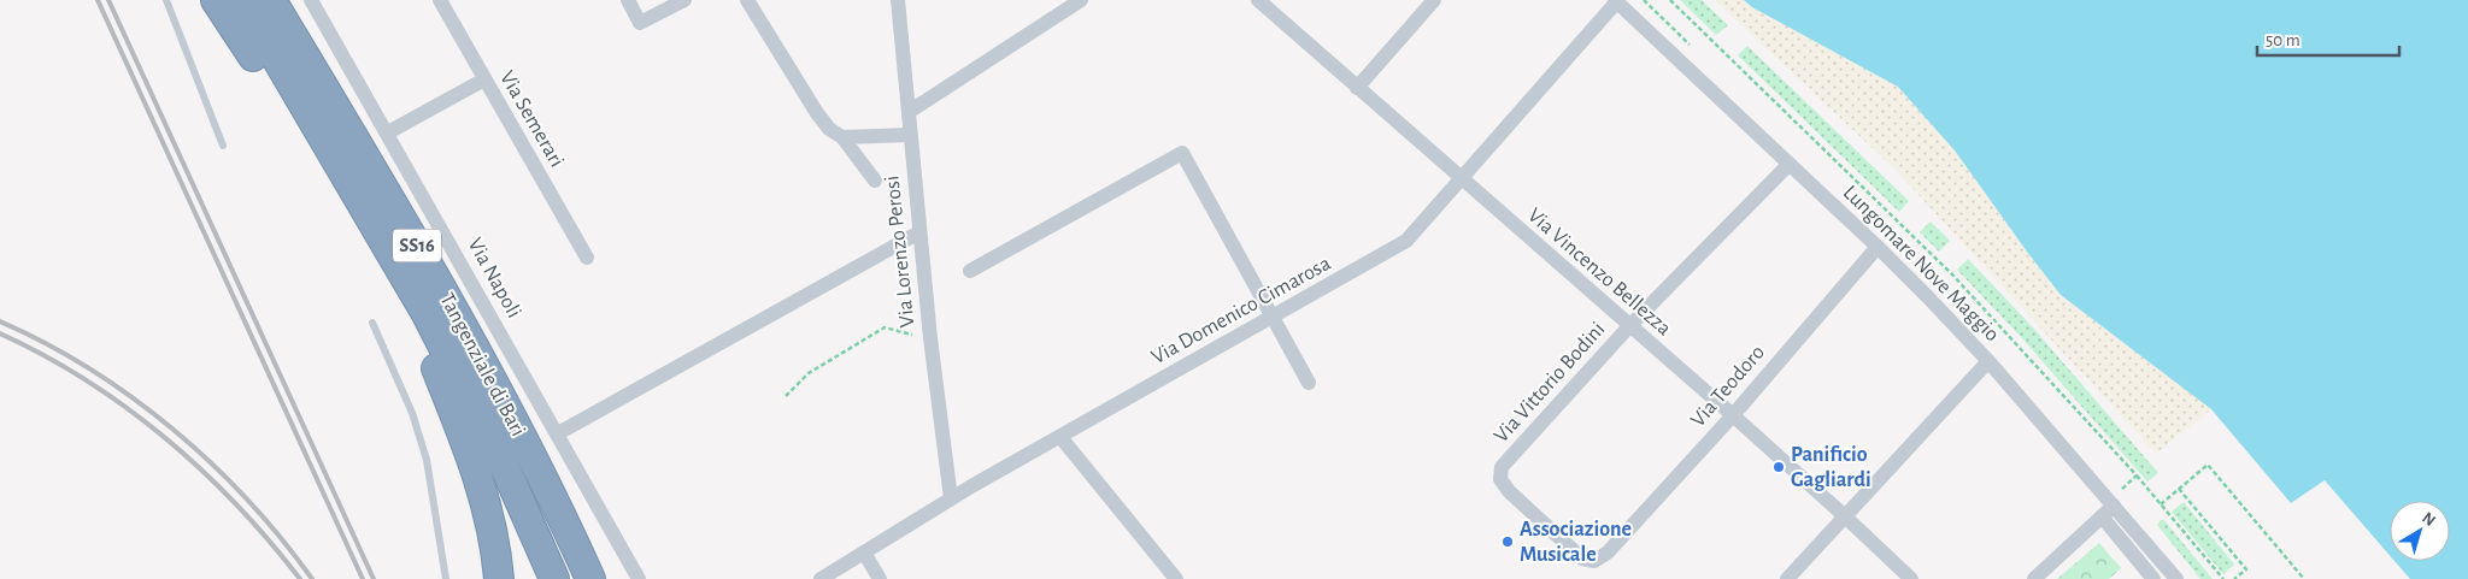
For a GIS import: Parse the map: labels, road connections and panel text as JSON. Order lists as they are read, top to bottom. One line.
{"streets":{"highway":["SS16","Tangenziale di Bari"],"street":["Via Semerari","Via Lorenzo Perosi","Lungomare Nove Maggio","Via Vincenzo Bellezza","Via Napoli","Via Domenico Cimarosa","Via Vittorio Bodini","Via Teodoro"]},"crossings":[["Via Lorenzo Perosi","Via Domenico Cimarosa"],["Lungomare Nove Maggio","Via Domenico Cimarosa"],["Lungomare Nove Maggio","Via Vittorio Bodini"],["Lungomare Nove Maggio","Via Teodoro"],["Via Vincenzo Bellezza","Via Domenico Cimarosa"],["Via Vincenzo Bellezza","Via Vittorio Bodini"],["Via Vincenzo Bellezza","Via Teodoro"],["Via Vittorio Bodini","Via Teodoro"]],"places":["Panificio Gagliardi","Associazione Musicale"],"scale_bar":"50 m","north":"top right"}
